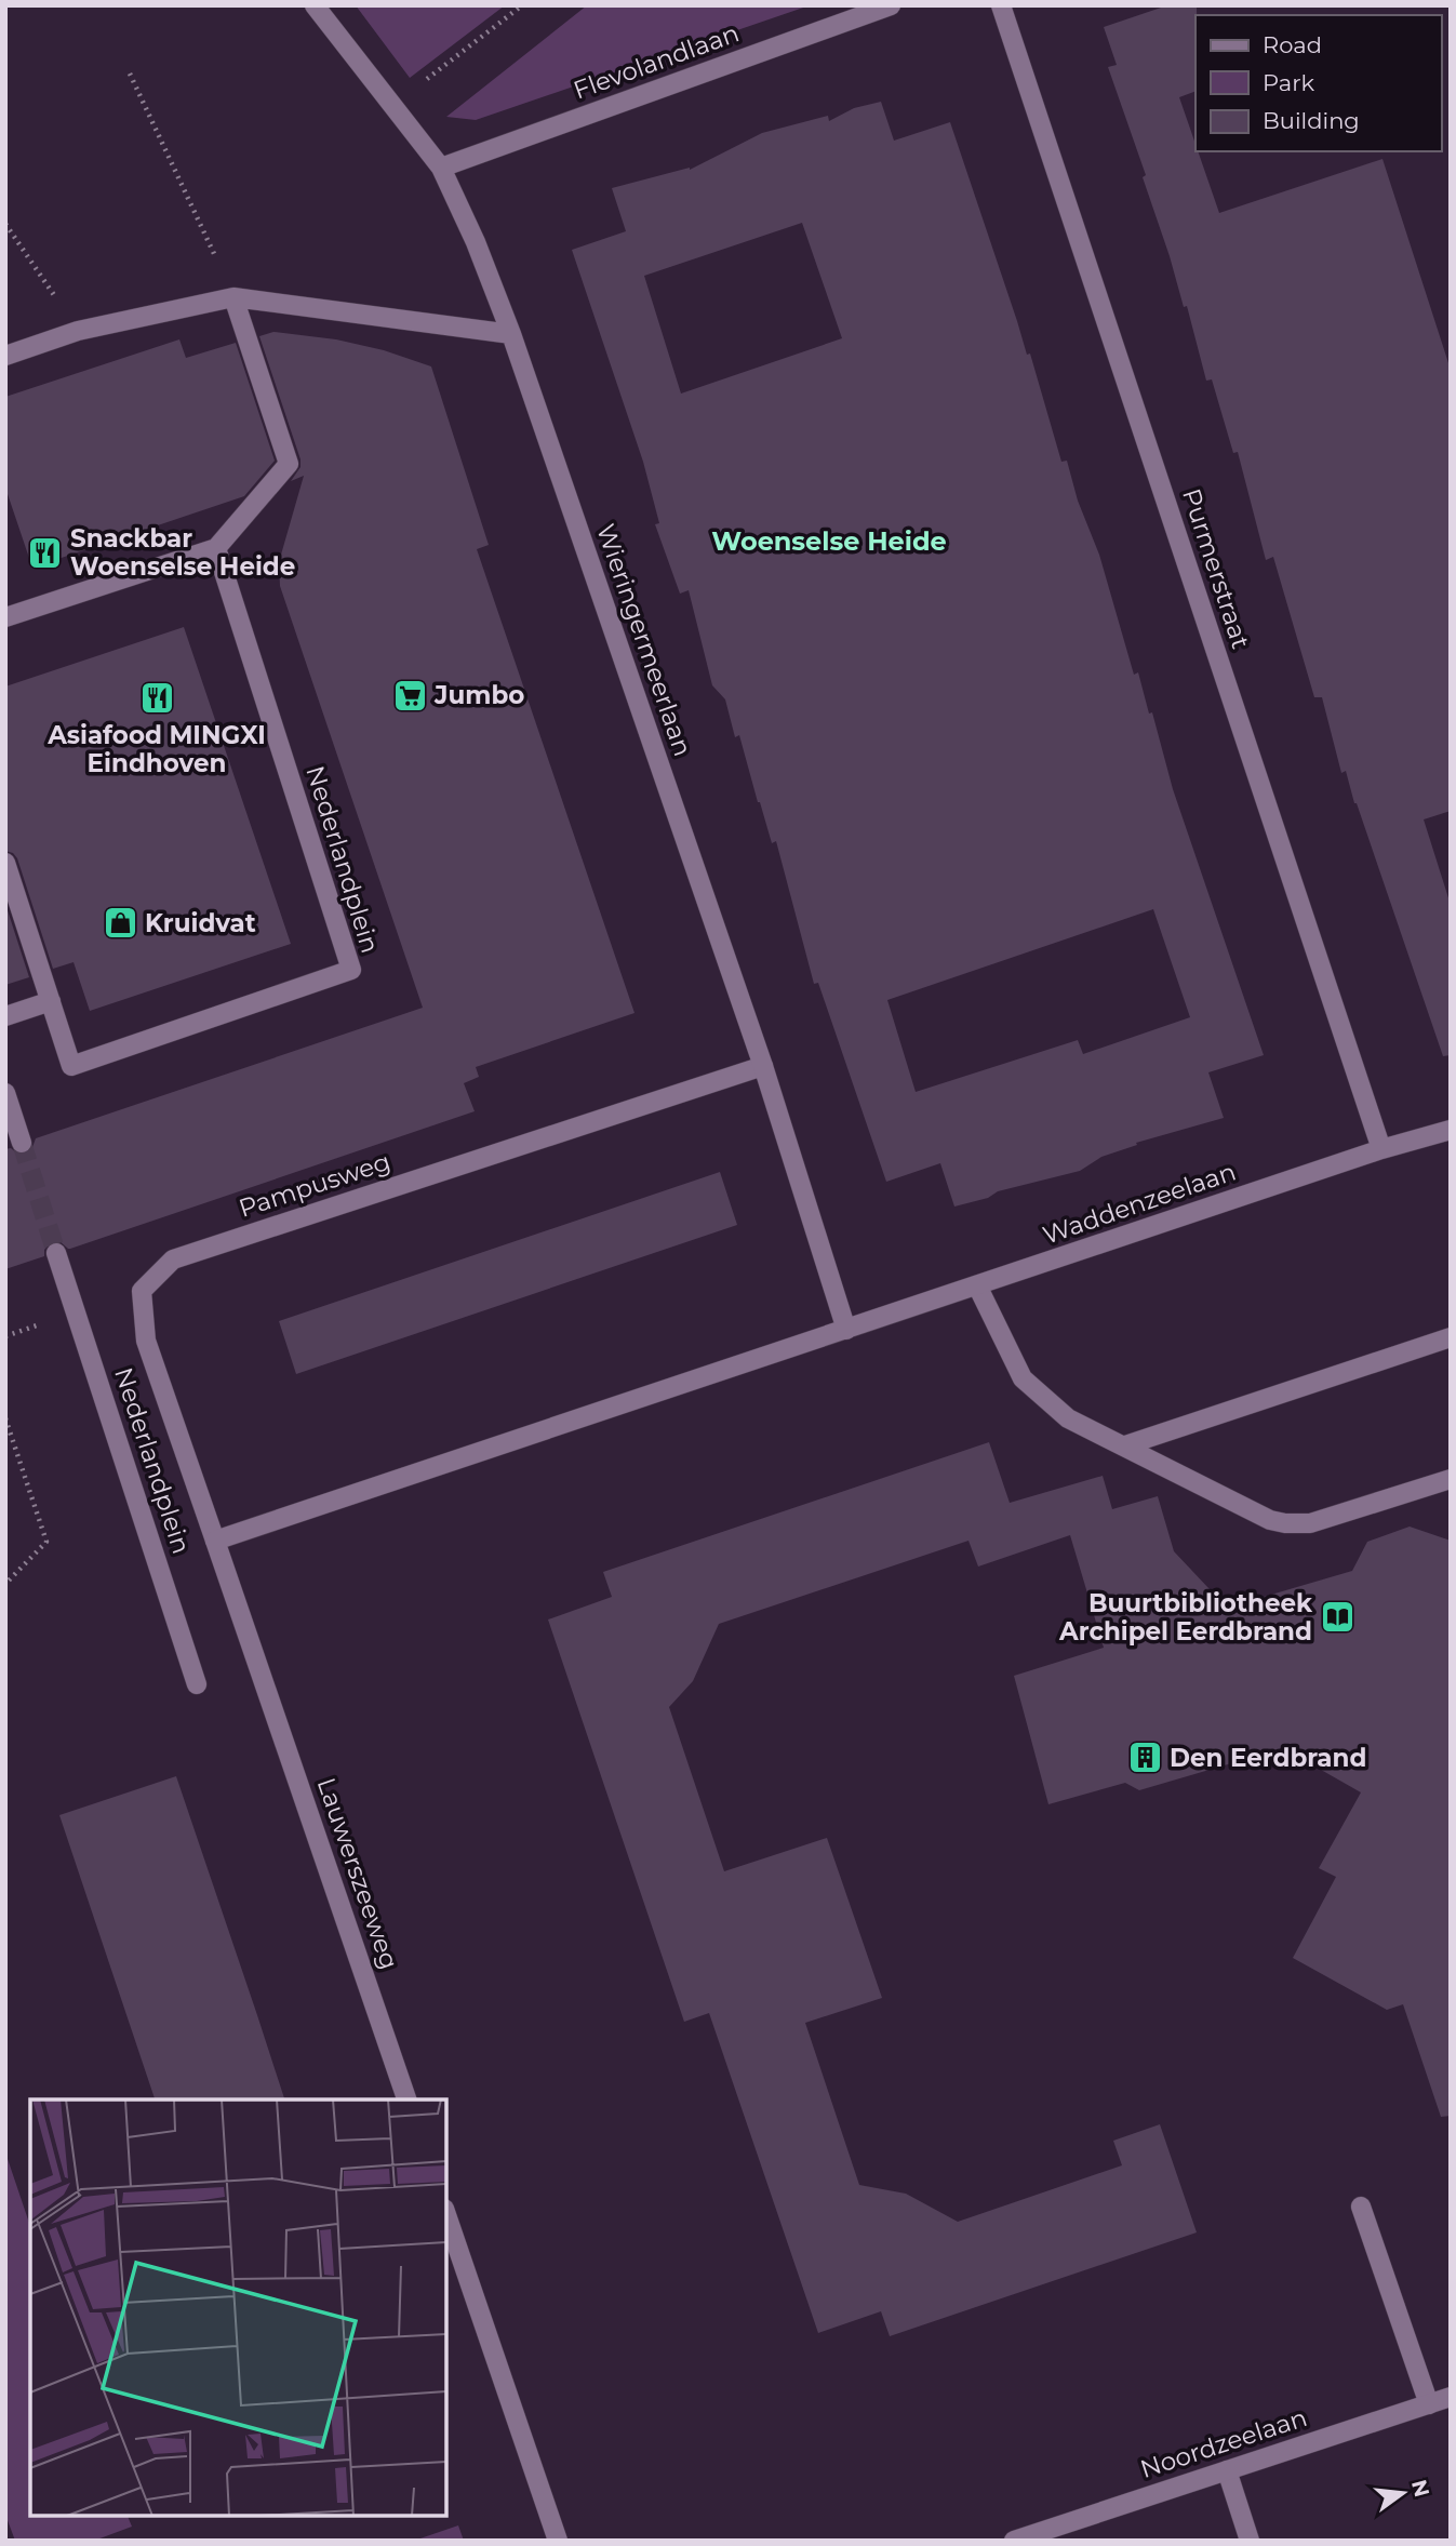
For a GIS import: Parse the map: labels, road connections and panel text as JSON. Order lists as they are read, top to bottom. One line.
{"streets":{"street":["Flevolandlaan","Purmerstraat","Wieringermeerlaan","Nederlandplein","Pampusweg","Waddenzeelaan","Lauwerszeeweg","Noordzeelaan"]},"crossings":[["Flevolandlaan","Wieringermeerlaan"],["Purmerstraat","Waddenzeelaan"],["Wieringermeerlaan","Pampusweg"],["Wieringermeerlaan","Waddenzeelaan"],["Pampusweg","Lauwerszeeweg"]],"districts":["Woenselse Heide"],"places":{"restaurant":["Snackbar Woenselse Heide","Asiafood MINGXI Eindhoven"],"supermarket":["Jumbo"],"shop":["Kruidvat"],"library":["Buurtbibliotheek Archipel Eerdbrand"],"building":["Den Eerdbrand"]},"legend":["Road","Park","Building"],"north":"right"}
